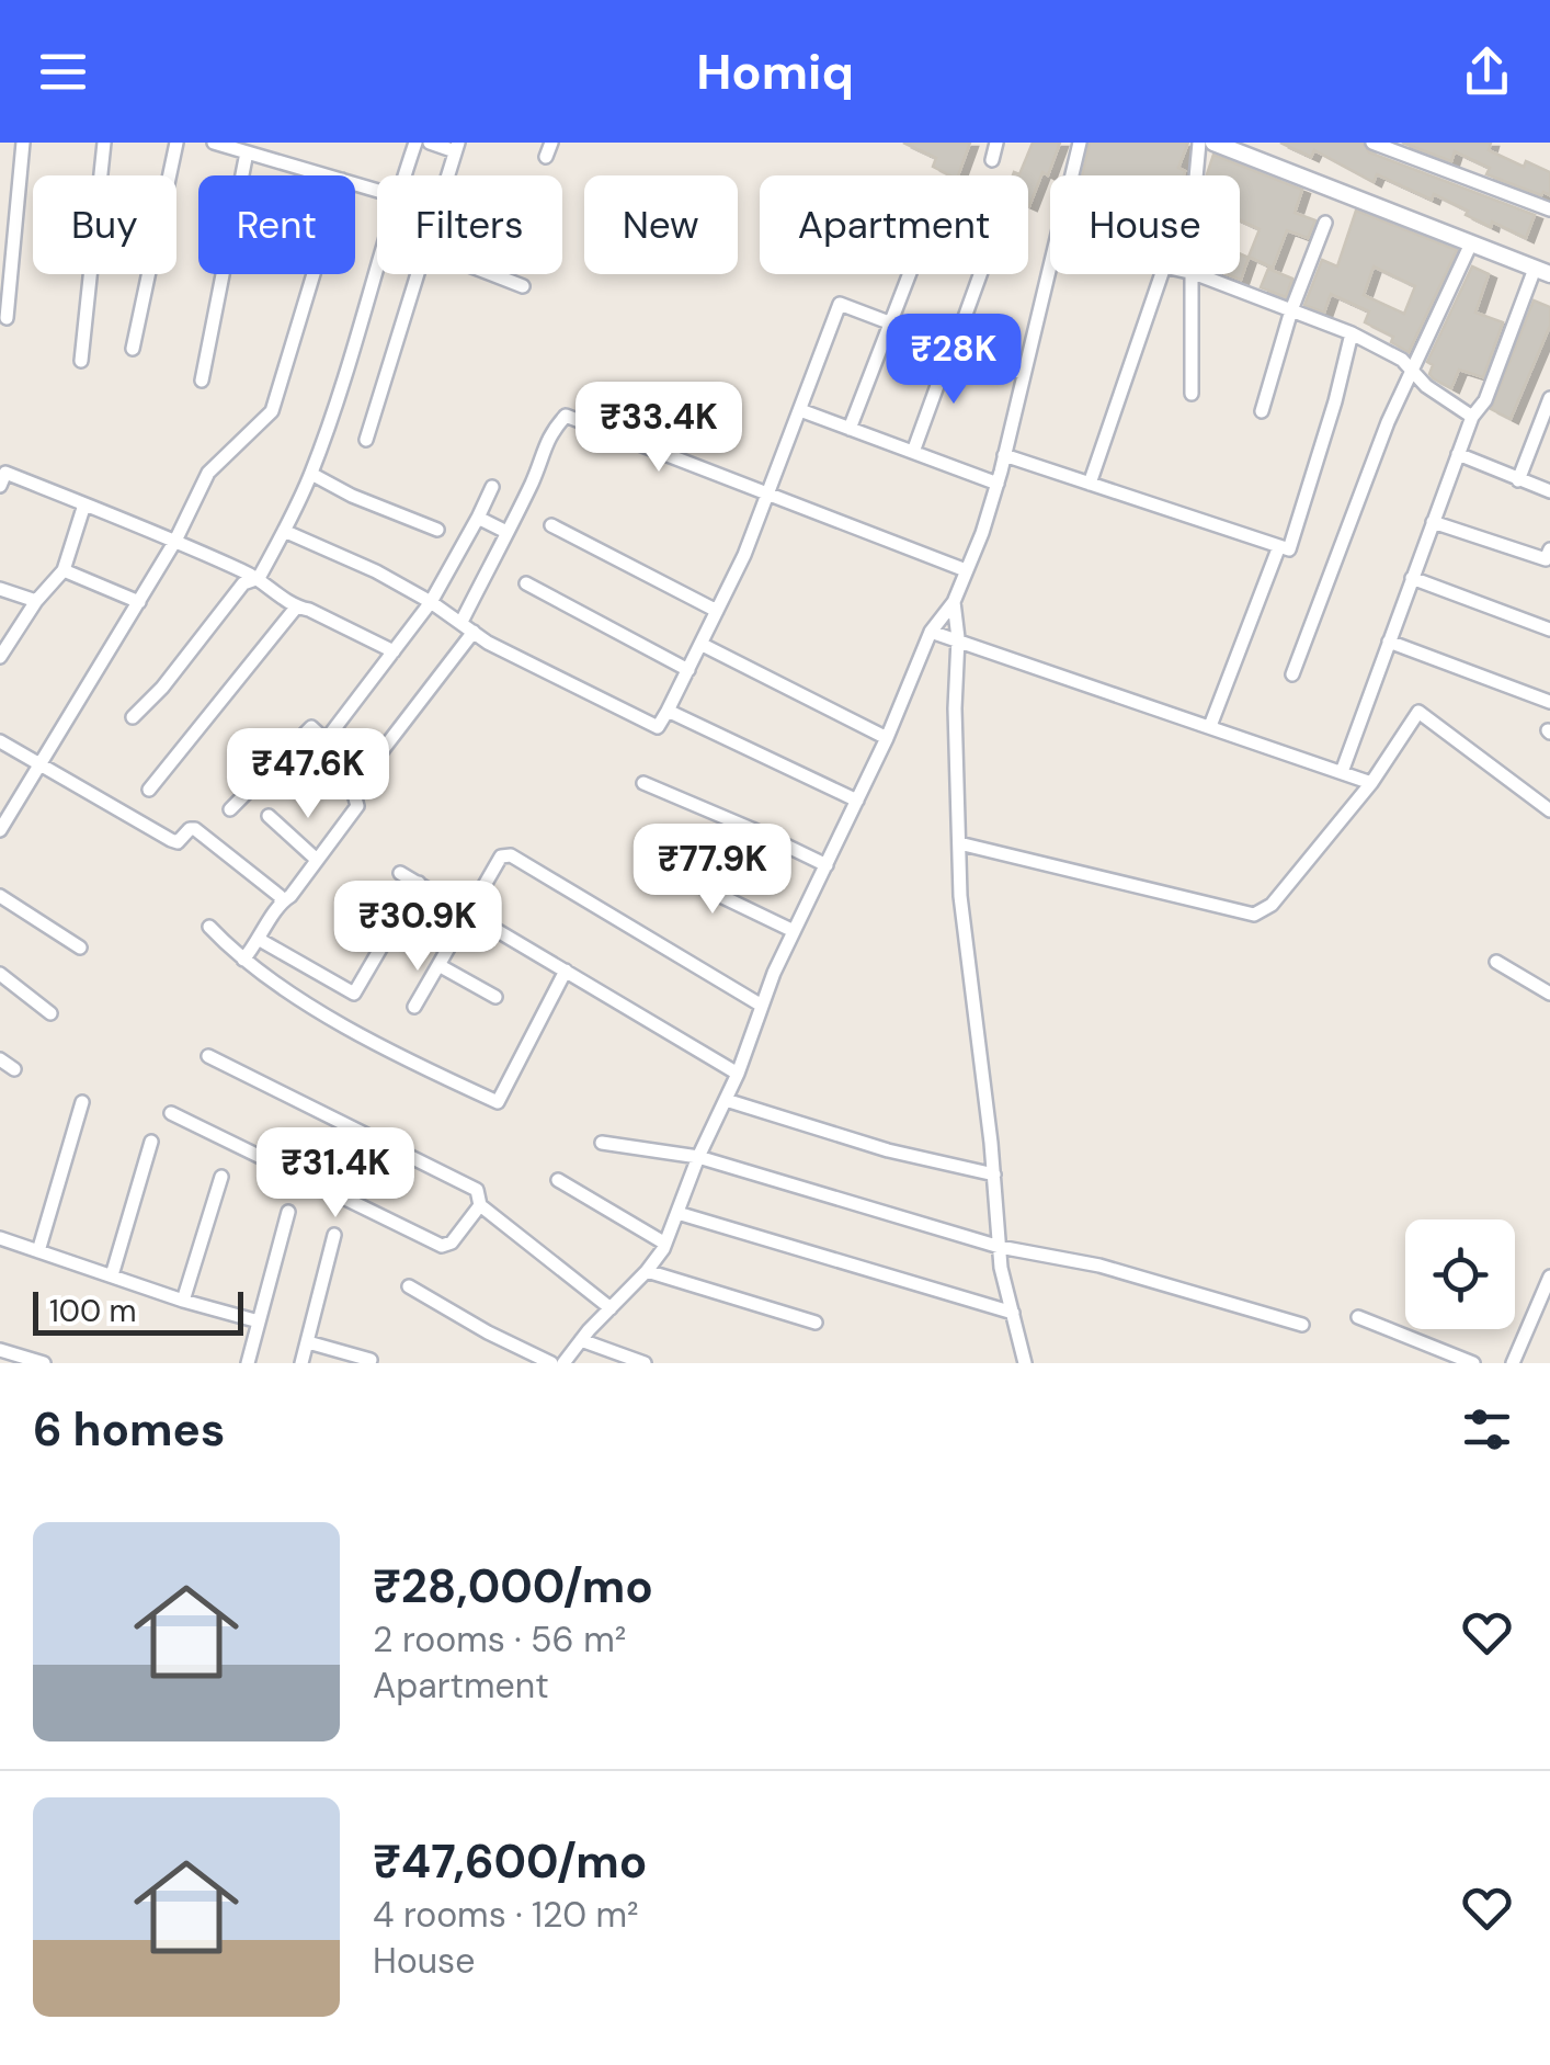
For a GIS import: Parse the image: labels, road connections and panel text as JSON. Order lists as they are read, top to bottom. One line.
{"scale_bar":"100 m","page":{"header":"Homiq","chip":["Buy","Rent","Filters","New","Apartment","House"],"price":["₹28K","₹33.4K","₹47.6K","₹77.9K","₹30.9K","₹31.4K"],"scale":"100 m","heading":"6 homes","list":[{"name":"₹28,000/mo","note":"2 rooms · 56 m² · Apartment"},{"name":"₹47,600/mo","note":"4 rooms · 120 m² · House"}]}}
